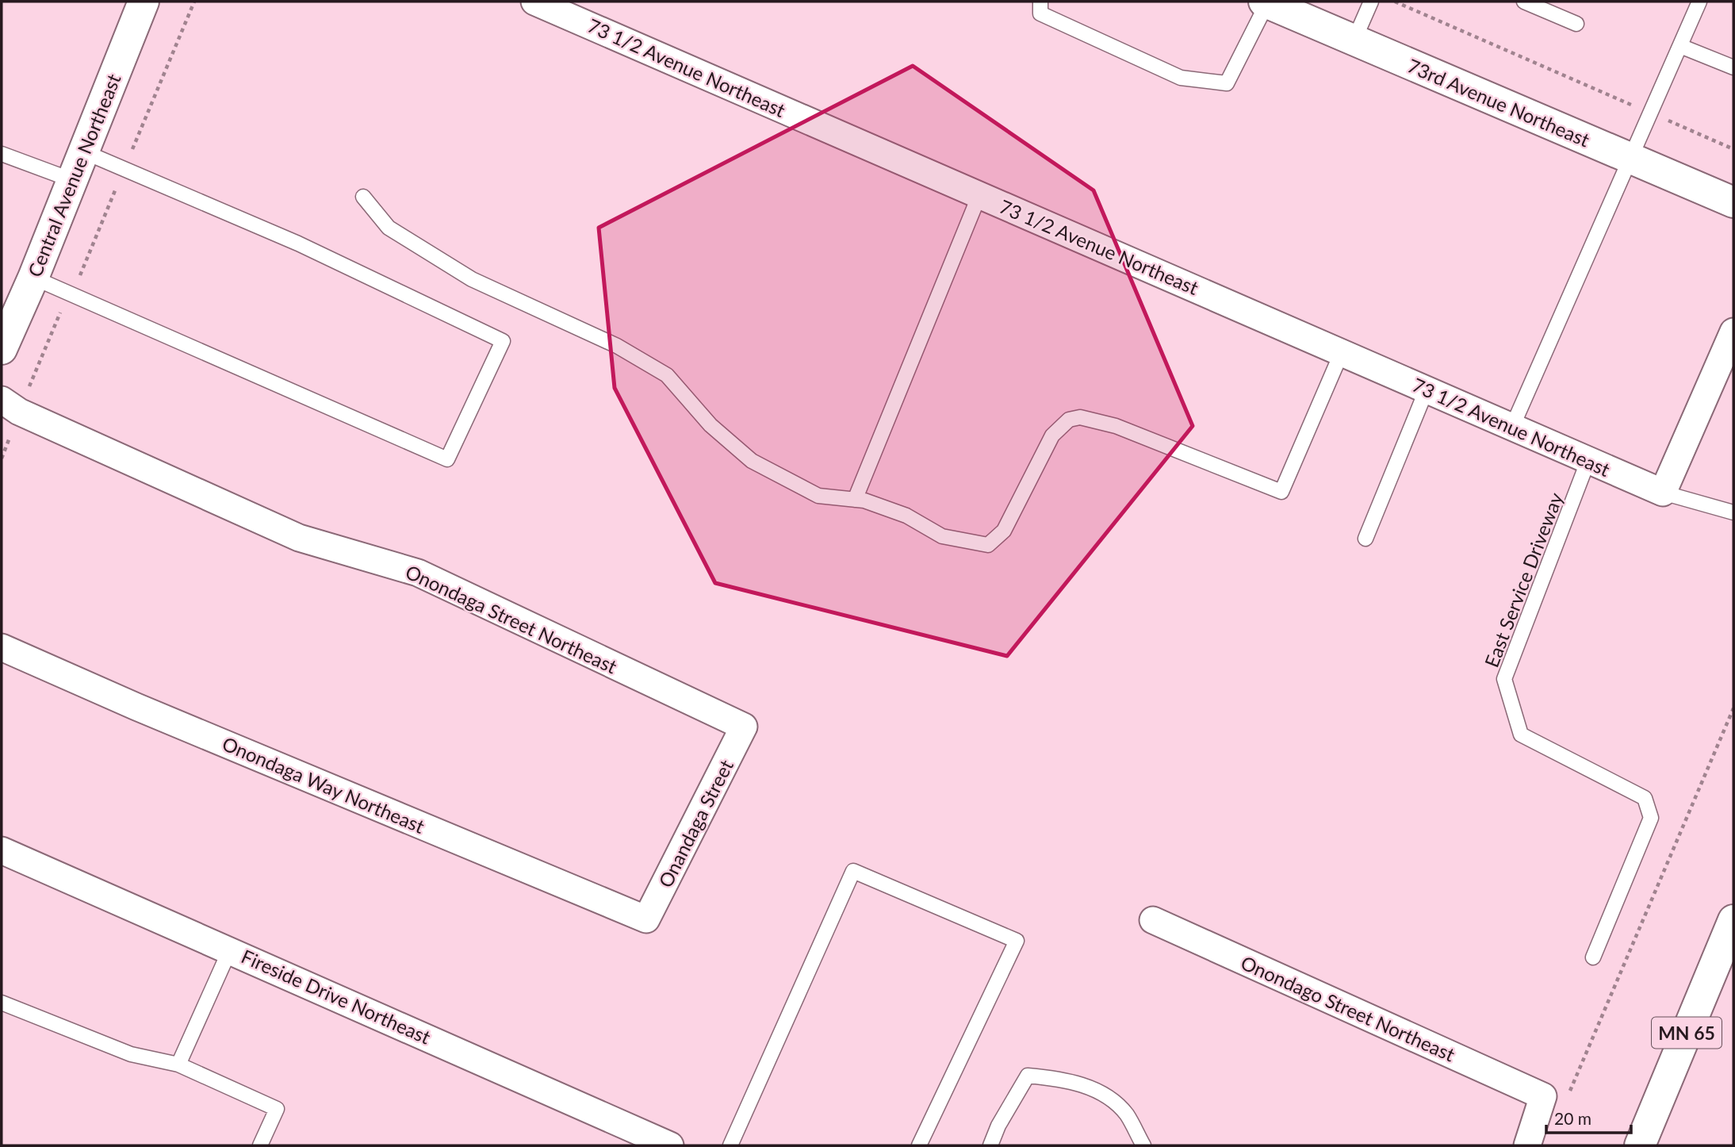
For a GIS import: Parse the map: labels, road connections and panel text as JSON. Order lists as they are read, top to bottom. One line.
{"streets":{"main road":["73rd Avenue Northeast","Central Avenue Northeast","MN 65"],"street":["73 1/2 Avenue Northeast","Onondaga Street Northeast","Onondaga Way Northeast","Onandaga Street","Fireside Drive Northeast","Onondago Street Northeast"],"lane":["East Service Driveway"]},"crossings":[["73 1/2 Avenue Northeast","East Service Driveway"],["Onondaga Street Northeast","Onandaga Street"],["Onondaga Way Northeast","Onandaga Street"]],"scale_bar":"20 m"}
